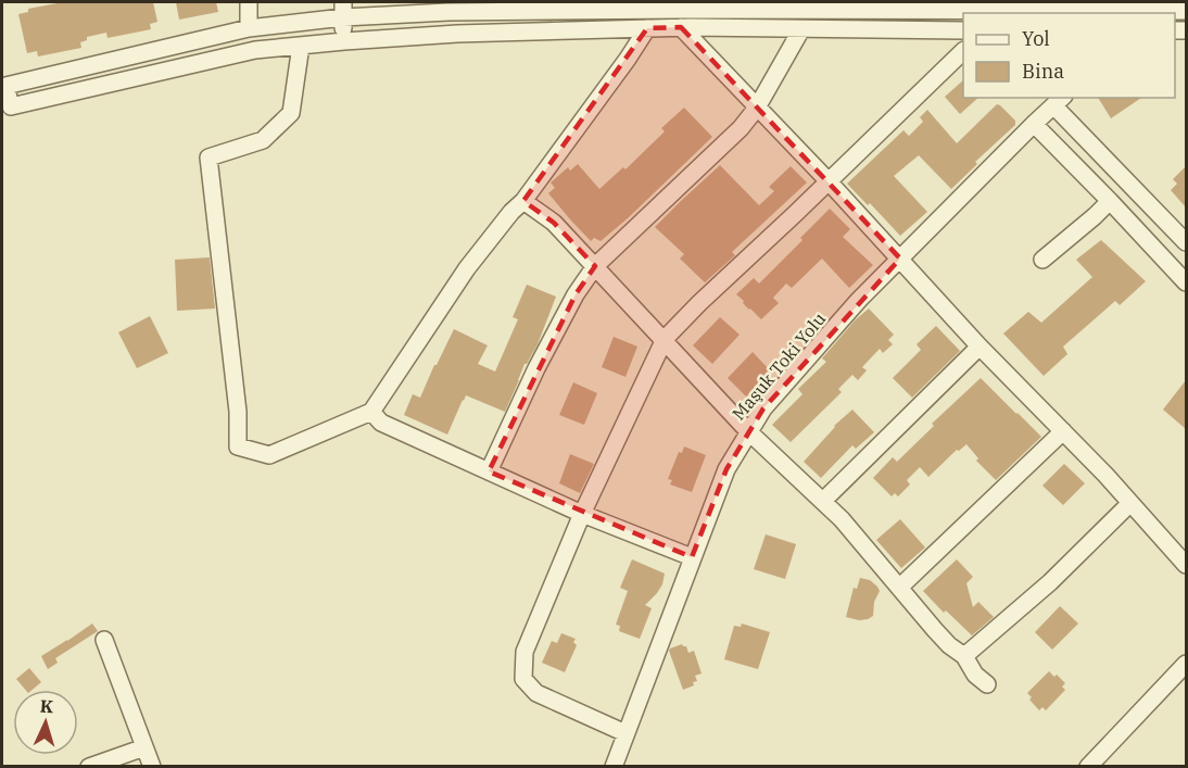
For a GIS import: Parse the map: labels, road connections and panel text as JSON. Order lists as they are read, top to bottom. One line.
{"streets":{"street":["Maşuk Toki Yolu"]},"legend":["Yol","Bina"],"north":"top"}
